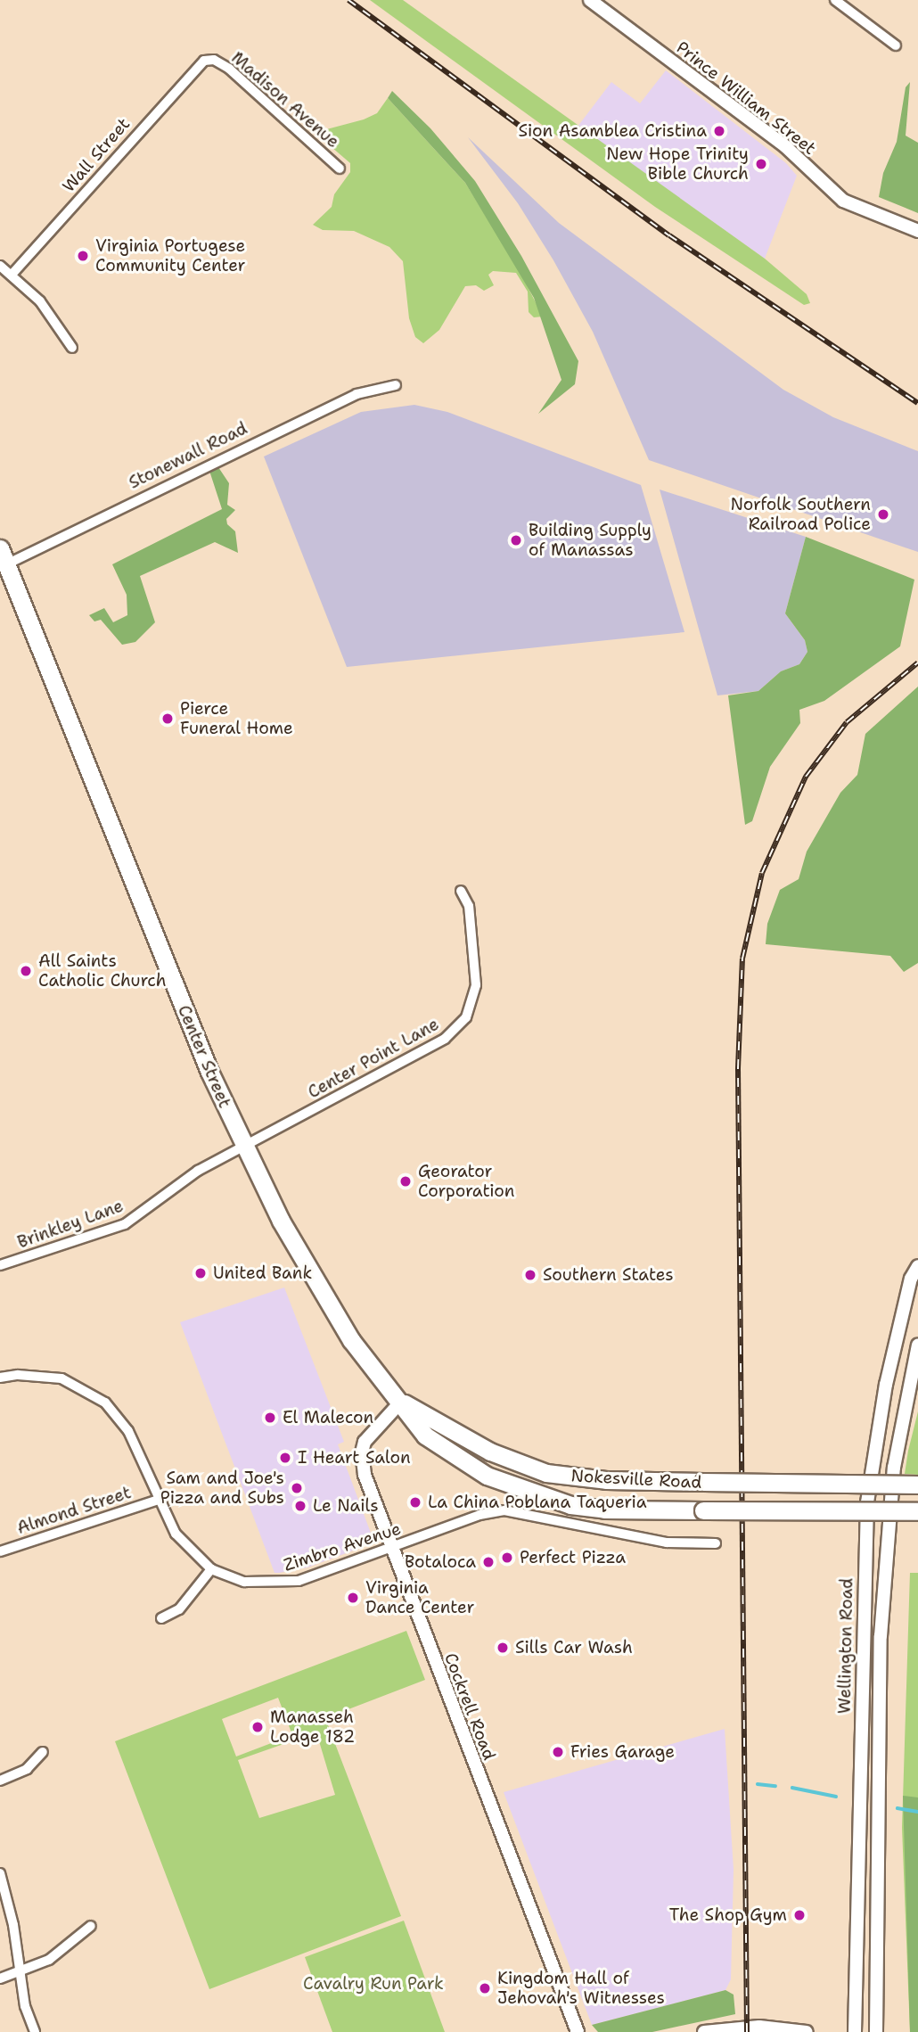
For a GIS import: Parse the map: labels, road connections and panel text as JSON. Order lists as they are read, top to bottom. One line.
{"streets":{"highway":["Center Street","Nokesville Road"],"main road":["Prince William Street","Wellington Road","Cockrell Road"],"street":["Madison Avenue","Wall Street","Stonewall Road","Center Point Lane","Brinkley Lane","Almond Street","Zimbro Avenue"]},"crossings":[["Madison Avenue","Wall Street"],["Stonewall Road","Center Street"],["Center Street","Center Point Lane"],["Center Street","Brinkley Lane"],["Center Street","Nokesville Road"],["Center Street","Cockrell Road"],["Center Point Lane","Brinkley Lane"],["Nokesville Road","Cockrell Road"],["Almond Street","Zimbro Avenue"],["Zimbro Avenue","Cockrell Road"]],"parks":["Cavalry Run Park"],"places":["Sion Asamblea Cristina","New Hope Trinity Bible Church","Virginia Portugese Community Center","Norfolk Southern Railroad Police","Building Supply of Manassas","Pierce Funeral Home","All Saints Catholic Church","Georator Corporation","United Bank","Southern States","El Malecon","I Heart Salon","Sam and Joe's Pizza and Subs","La China Poblana Taqueria","Le Nails","Perfect Pizza","Botaloca","Virginia Dance Center","Sills Car Wash","Manasseh Lodge 182","Fries Garage","The Shop Gym","Kingdom Hall of Jehovah's Witnesses"]}
